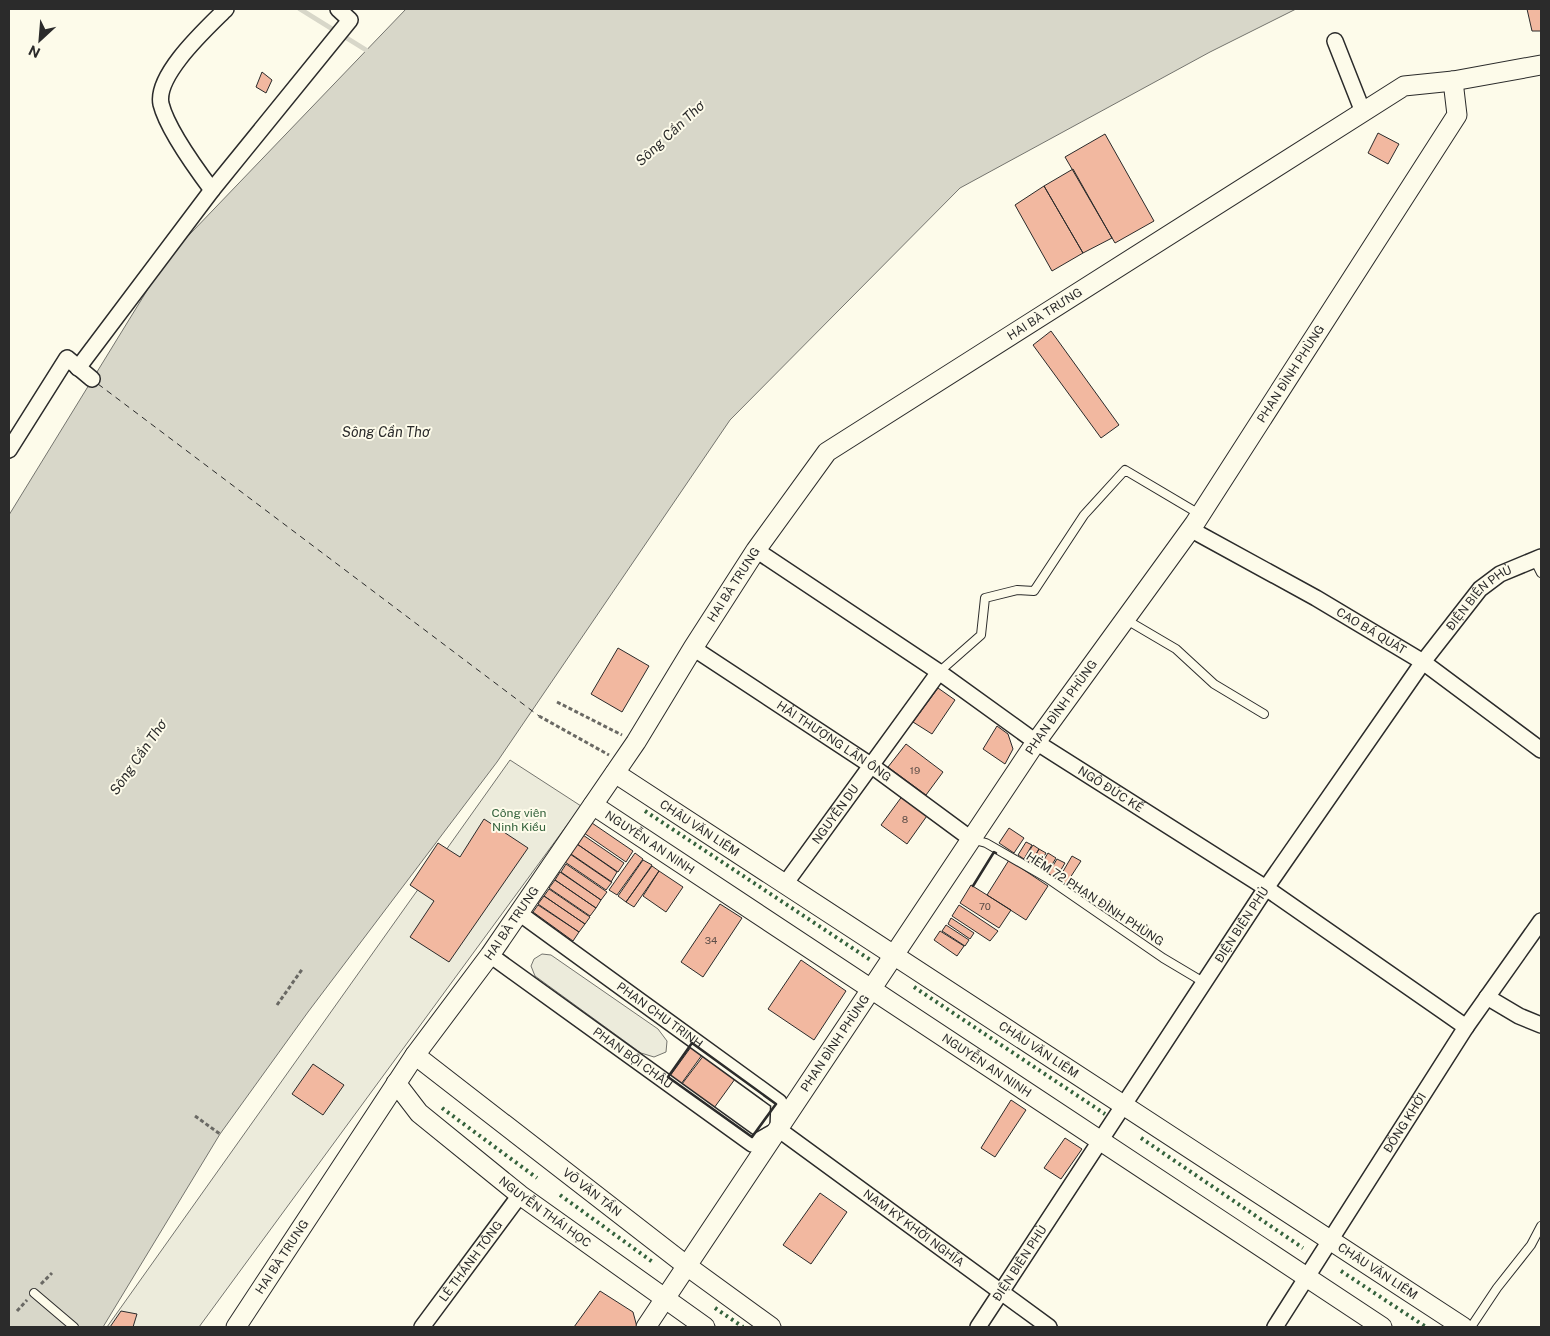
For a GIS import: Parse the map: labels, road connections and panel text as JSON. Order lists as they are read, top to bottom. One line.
{"streets":{"street":["HAI BÀ TRƯNG","PHAN ĐÌNH PHÙNG","ĐIỆN BIÊN PHỦ","CAO BÁ QUÁT","HẢI THƯỢNG LÃN ÔNG","NGÔ ĐỨC KẾ","NGUYỄN DU","CHÂU VĂN LIÊM","NGUYỄN AN NINH","PHAN CHU TRINH","PHAN BỘI CHÂU","ĐỒNG KHỞI","VÕ VĂN TẦN","NGUYỄN THÁI HỌC","NAM KỲ KHỞI NGHĨA","LÊ THÁNH TÔNG"],"lane":["HẺM 72 PHAN ĐÌNH PHÙNG"]},"crossings":[["HAI BÀ TRƯNG","PHAN ĐÌNH PHÙNG"],["HAI BÀ TRƯNG","HẢI THƯỢNG LÃN ÔNG"],["HAI BÀ TRƯNG","NGÔ ĐỨC KẾ"],["HAI BÀ TRƯNG","CHÂU VĂN LIÊM"],["HAI BÀ TRƯNG","NGUYỄN AN NINH"],["HAI BÀ TRƯNG","PHAN CHU TRINH"],["HAI BÀ TRƯNG","PHAN BỘI CHÂU"],["HAI BÀ TRƯNG","VÕ VĂN TẦN"],["HAI BÀ TRƯNG","NGUYỄN THÁI HỌC"],["PHAN ĐÌNH PHÙNG","CAO BÁ QUÁT"],["PHAN ĐÌNH PHÙNG","HẢI THƯỢNG LÃN ÔNG"],["PHAN ĐÌNH PHÙNG","NGÔ ĐỨC KẾ"],["PHAN ĐÌNH PHÙNG","CHÂU VĂN LIÊM"],["PHAN ĐÌNH PHÙNG","NGUYỄN AN NINH"],["PHAN ĐÌNH PHÙNG","HẺM 72 PHAN ĐÌNH PHÙNG"],["PHAN ĐÌNH PHÙNG","PHAN CHU TRINH"],["PHAN ĐÌNH PHÙNG","PHAN BỘI CHÂU"],["PHAN ĐÌNH PHÙNG","VÕ VĂN TẦN"],["PHAN ĐÌNH PHÙNG","NGUYỄN THÁI HỌC"],["PHAN ĐÌNH PHÙNG","NAM KỲ KHỞI NGHĨA"],["ĐIỆN BIÊN PHỦ","CAO BÁ QUÁT"],["ĐIỆN BIÊN PHỦ","NGÔ ĐỨC KẾ"],["ĐIỆN BIÊN PHỦ","CHÂU VĂN LIÊM"],["ĐIỆN BIÊN PHỦ","NGUYỄN AN NINH"],["ĐIỆN BIÊN PHỦ","HẺM 72 PHAN ĐÌNH PHÙNG"],["ĐIỆN BIÊN PHỦ","NAM KỲ KHỞI NGHĨA"],["HẢI THƯỢNG LÃN ÔNG","NGUYỄN DU"],["HẢI THƯỢNG LÃN ÔNG","HẺM 72 PHAN ĐÌNH PHÙNG"],["NGÔ ĐỨC KẾ","NGUYỄN DU"],["NGÔ ĐỨC KẾ","ĐỒNG KHỞI"],["NGUYỄN DU","CHÂU VĂN LIÊM"],["CHÂU VĂN LIÊM","ĐỒNG KHỞI"],["NGUYỄN AN NINH","ĐỒNG KHỞI"],["PHAN CHU TRINH","PHAN BỘI CHÂU"],["PHAN CHU TRINH","NAM KỲ KHỞI NGHĨA"],["PHAN BỘI CHÂU","NAM KỲ KHỞI NGHĨA"],["NGUYỄN THÁI HỌC","LÊ THÁNH TÔNG"]],"water":["Sông Cần Thơ"],"parks":["Công viên Ninh Kiều"],"house_numbers":["19","8","70","34"],"north":"bottom left"}
